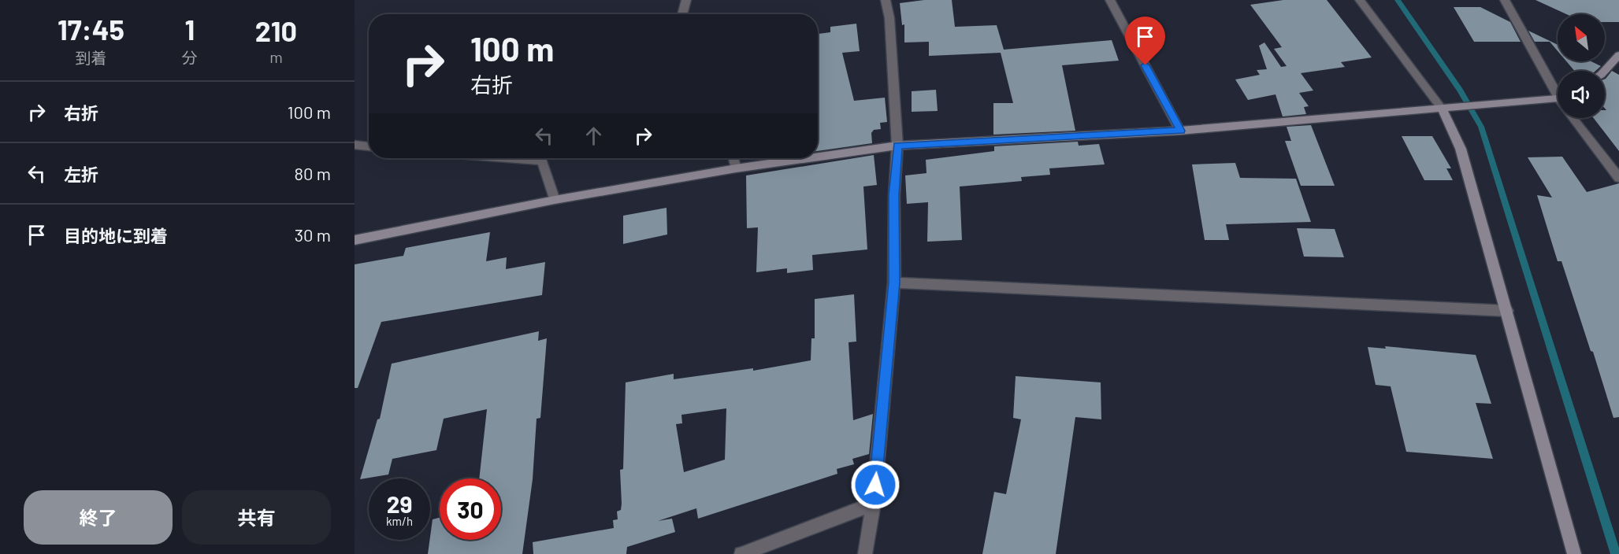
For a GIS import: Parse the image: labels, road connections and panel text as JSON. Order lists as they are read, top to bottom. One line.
{"north":"top left","page":{"eta":["17:45","到着","1","分","210","m"],"turn":["100 m","右折"],"list":[{"name":"右折","value":"100 m"},{"name":"左折","value":"80 m"},{"name":"目的地に到着","value":"30 m"}],"speed":"29 km/h","limit":"30","buttons":["終了","共有"]}}
